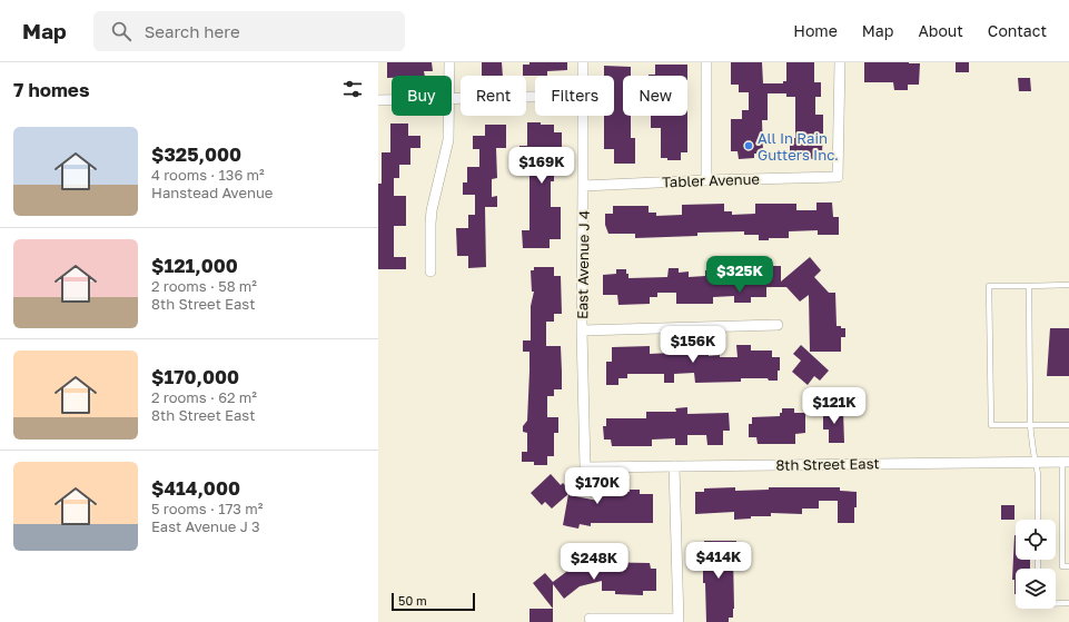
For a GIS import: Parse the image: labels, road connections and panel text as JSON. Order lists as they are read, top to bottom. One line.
{"streets":{"street":["Tabler Avenue","East Avenue J 4","8th Street East"]},"crossings":[["Tabler Avenue","East Avenue J 4"],["East Avenue J 4","8th Street East"]],"places":["All In Rain Gutters Inc."],"scale_bar":"50 m","page":{"header":"Map","search":"Search here","nav":["Home","Map","About","Contact"],"heading":"7 homes","chip":["Buy","Rent","Filters","New"],"list":[{"name":"$325,000","note":"4 rooms · 136 m² · Hanstead Avenue"},{"name":"$121,000","note":"2 rooms · 58 m² · 8th Street East"},{"name":"$170,000","note":"2 rooms · 62 m² · 8th Street East"},{"name":"$414,000","note":"5 rooms · 173 m² · East Avenue J 3"}],"price":["$169K","$325K","$156K","$121K","$170K","$414K","$248K"],"scale":"50 m"}}
